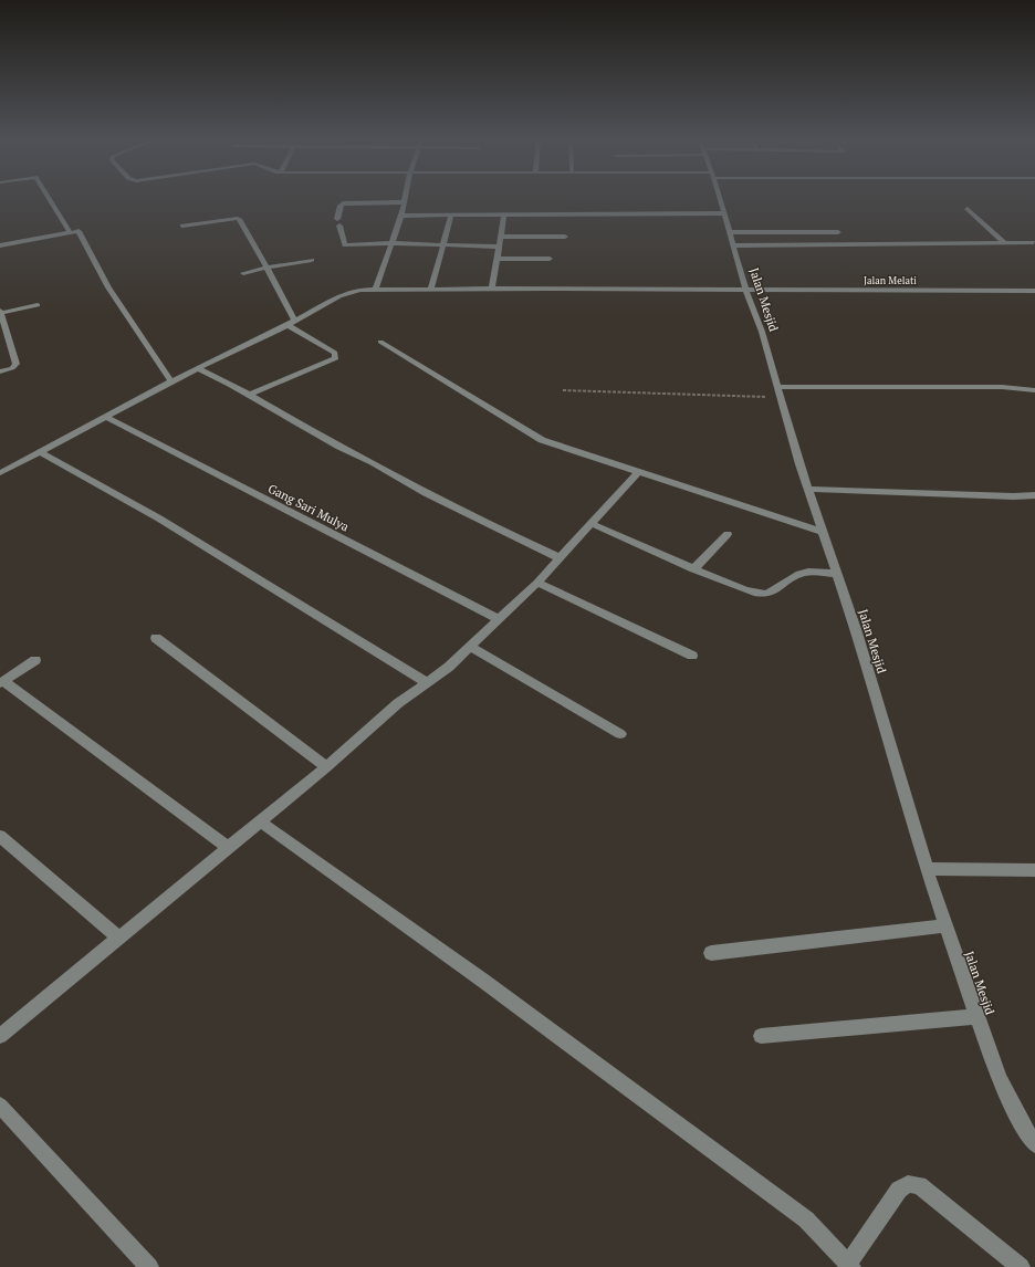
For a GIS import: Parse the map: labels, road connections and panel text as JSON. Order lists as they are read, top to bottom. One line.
{"streets":{"street":["Jalan Melati","Jalan Mesjid","Gang Sari Mulya"]},"crossings":[["Jalan Melati","Jalan Mesjid"],["Jalan Melati","Gang Sari Mulya"]]}
